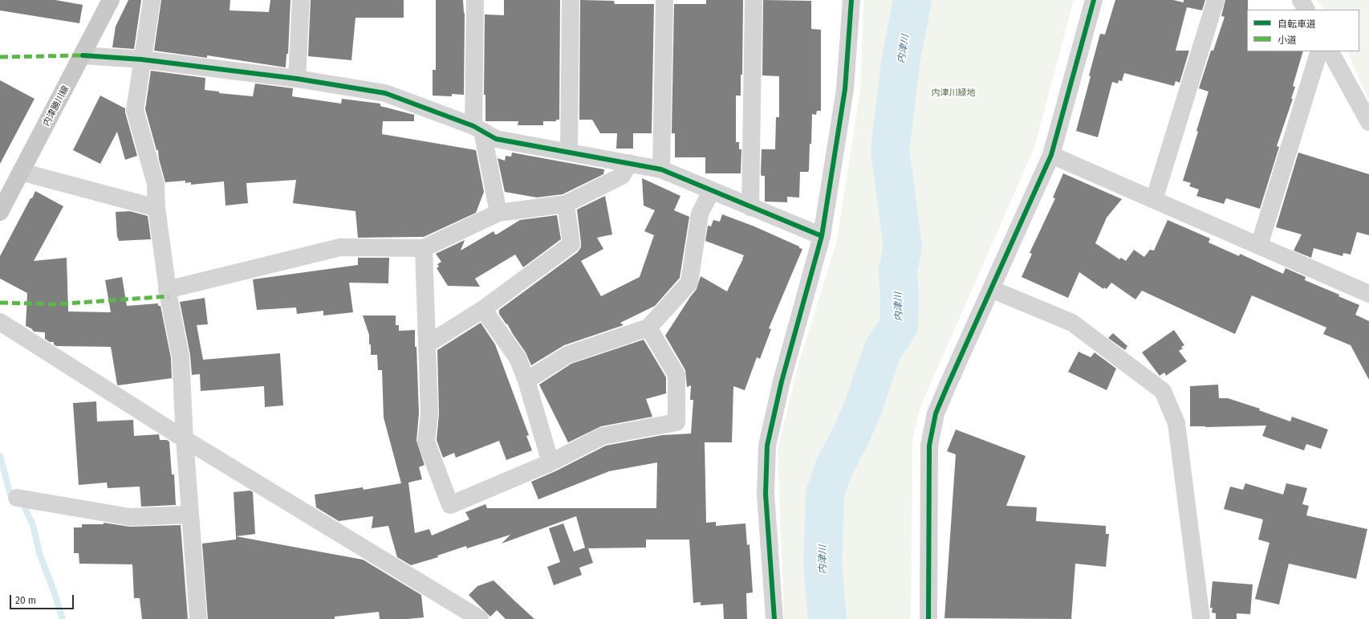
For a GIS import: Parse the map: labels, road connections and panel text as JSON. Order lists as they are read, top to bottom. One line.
{"streets":{"main road":["内津勝川線"]},"water":["内津川"],"parks":["内津川緑地"],"legend":["自転車道","小道"],"scale_bar":"20 m"}
